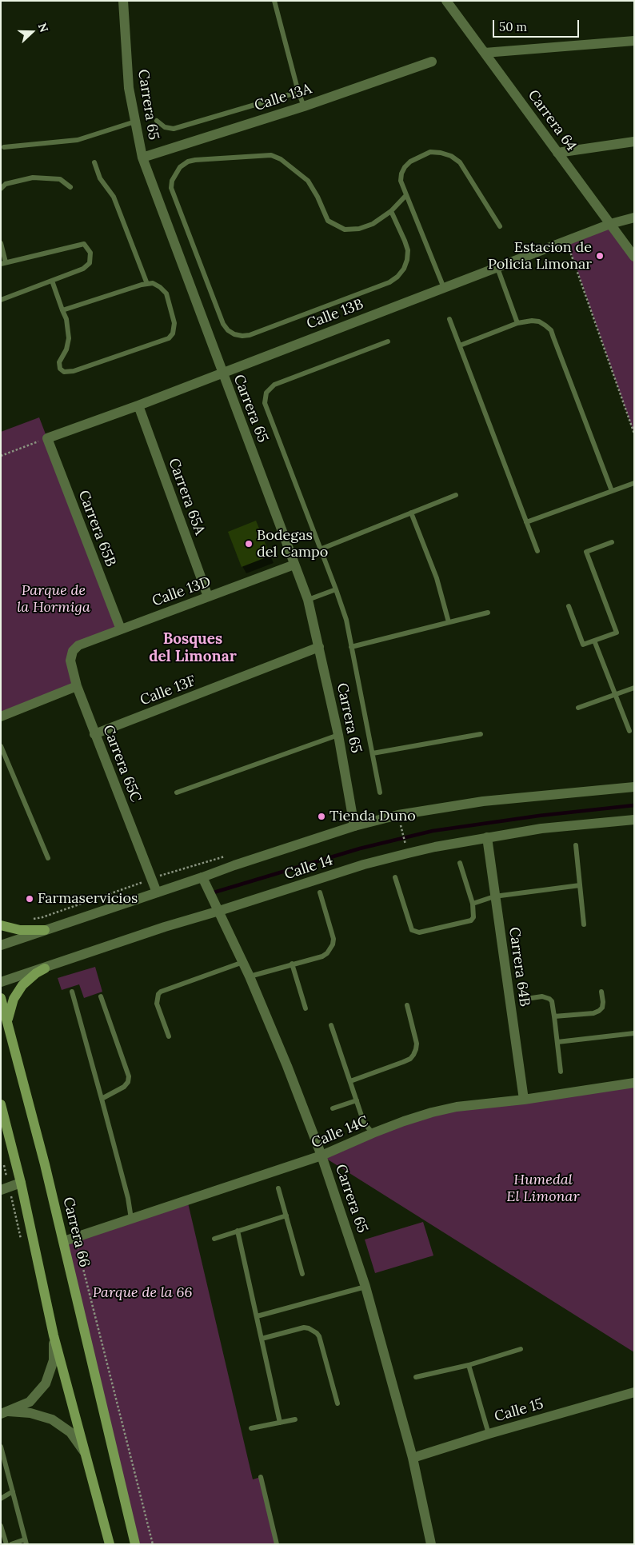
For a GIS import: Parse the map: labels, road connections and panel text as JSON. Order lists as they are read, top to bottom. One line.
{"streets":{"main road":["Carrera 66"],"street":["Calle 13A","Carrera 65","Carrera 64","Calle 13B","Carrera 65A","Carrera 65B","Calle 13D","Calle 13F","Carrera 65C","Calle 14","Carrera 64B","Calle 14C","Calle 15"]},"crossings":[["Calle 13A","Carrera 65"],["Carrera 65","Calle 13B"],["Carrera 65","Calle 13D"],["Carrera 65","Calle 13F"],["Carrera 65","Calle 14"],["Carrera 65","Calle 14C"],["Carrera 65","Calle 15"],["Carrera 64","Calle 13B"],["Calle 13B","Carrera 65A"],["Calle 13B","Carrera 65B"],["Carrera 65A","Calle 13D"],["Carrera 65B","Calle 13D"],["Calle 13D","Carrera 65C"],["Calle 13F","Carrera 65C"],["Carrera 65C","Calle 14"],["Calle 14","Carrera 64B"],["Carrera 64B","Calle 14C"],["Calle 14C","Carrera 66"]],"districts":["Bosques del Limonar"],"parks":["Parque de la Hormiga","Humedal El Limonar","Parque de la 66"],"places":["Estacion de Policia Limonar","Bodegas del Campo","Tienda Duno","Farmaservicios"],"scale_bar":"50 m","north":"right"}
